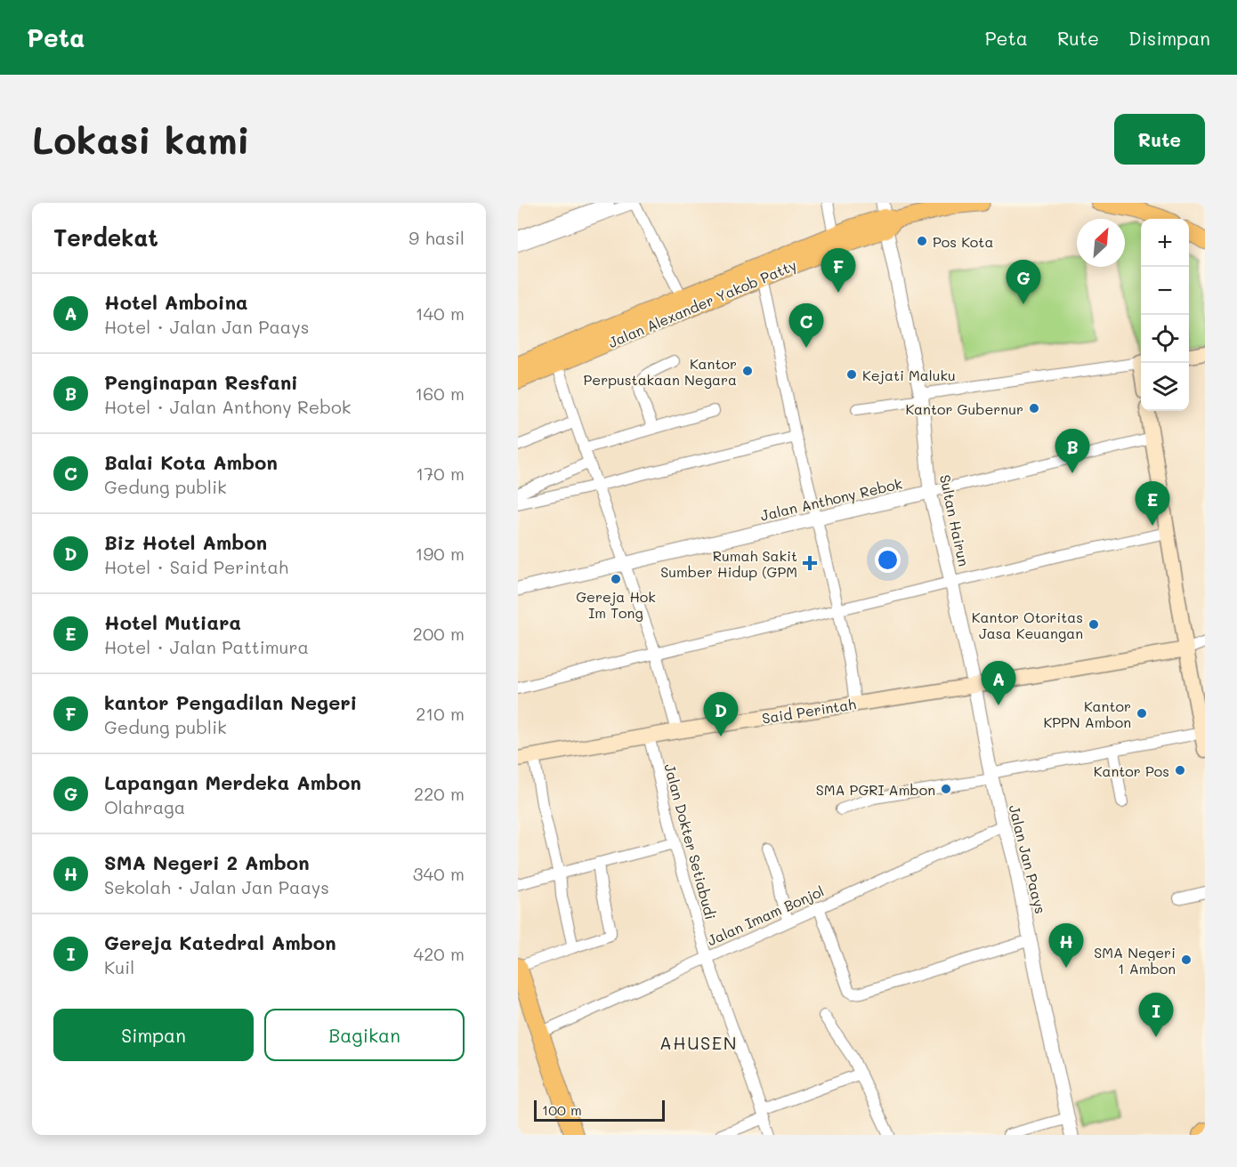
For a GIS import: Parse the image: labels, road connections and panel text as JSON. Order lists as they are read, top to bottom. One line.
{"streets":{"main road":["Jalan Alexander Yakob Patty","Said Perintah"],"street":["Jalan Anthony Rebok","Sultan Hairun","Jalan Dokter Setiabudi","Jalan Jan Paays","Jalan Imam Bonjol"]},"crossings":[["Jalan Alexander Yakob Patty","Sultan Hairun"],["Jalan Anthony Rebok","Sultan Hairun"],["Sultan Hairun","Said Perintah"],["Sultan Hairun","Jalan Jan Paays"],["Said Perintah","Jalan Dokter Setiabudi"],["Said Perintah","Jalan Jan Paays"],["Jalan Dokter Setiabudi","Jalan Imam Bonjol"],["Jalan Jan Paays","Jalan Imam Bonjol"]],"districts":["AHUSEN"],"places":{"other":["Pos Kota","Kantor Perpustakaan Negara","Kejati Maluku","Kantor Gubernur","Gereja Hok Im Tong","Kantor Otoritas Jasa Keuangan","Kantor KPPN Ambon","Kantor Pos","SMA PGRI Ambon","SMA Negeri 1 Ambon"],"health":["Rumah Sakit Sumber Hidup (GPM"]},"scale_bar":"100 m","north":"top right","page":{"header":"Peta","nav":["Peta","Rute","Disimpan"],"buttons":["Rute",["Simpan","Bagikan"]],"title":"Lokasi kami","heading":["Terdekat","9 hasil"],"map_buttons":["+","−"],"pins":["F","G","C","B","E","A","D","H","I"],"list":[{"mark":"A","name":"Hotel Amboina","note":"Hotel · Jalan Jan Paays","value":"140 m"},{"mark":"B","name":"Penginapan Resfani","note":"Hotel · Jalan Anthony Rebok","value":"160 m"},{"mark":"C","name":"Balai Kota Ambon","note":"Gedung publik","value":"170 m"},{"mark":"D","name":"Biz Hotel Ambon","note":"Hotel · Said Perintah","value":"190 m"},{"mark":"E","name":"Hotel Mutiara","note":"Hotel · Jalan Pattimura","value":"200 m"},{"mark":"F","name":"kantor Pengadilan Negeri","note":"Gedung publik","value":"210 m"},{"mark":"G","name":"Lapangan Merdeka Ambon","note":"Olahraga","value":"220 m"},{"mark":"H","name":"SMA Negeri 2 Ambon","note":"Sekolah · Jalan Jan Paays","value":"340 m"},{"mark":"I","name":"Gereja Katedral Ambon","note":"Kuil","value":"420 m"}],"scale":"100 m"}}
